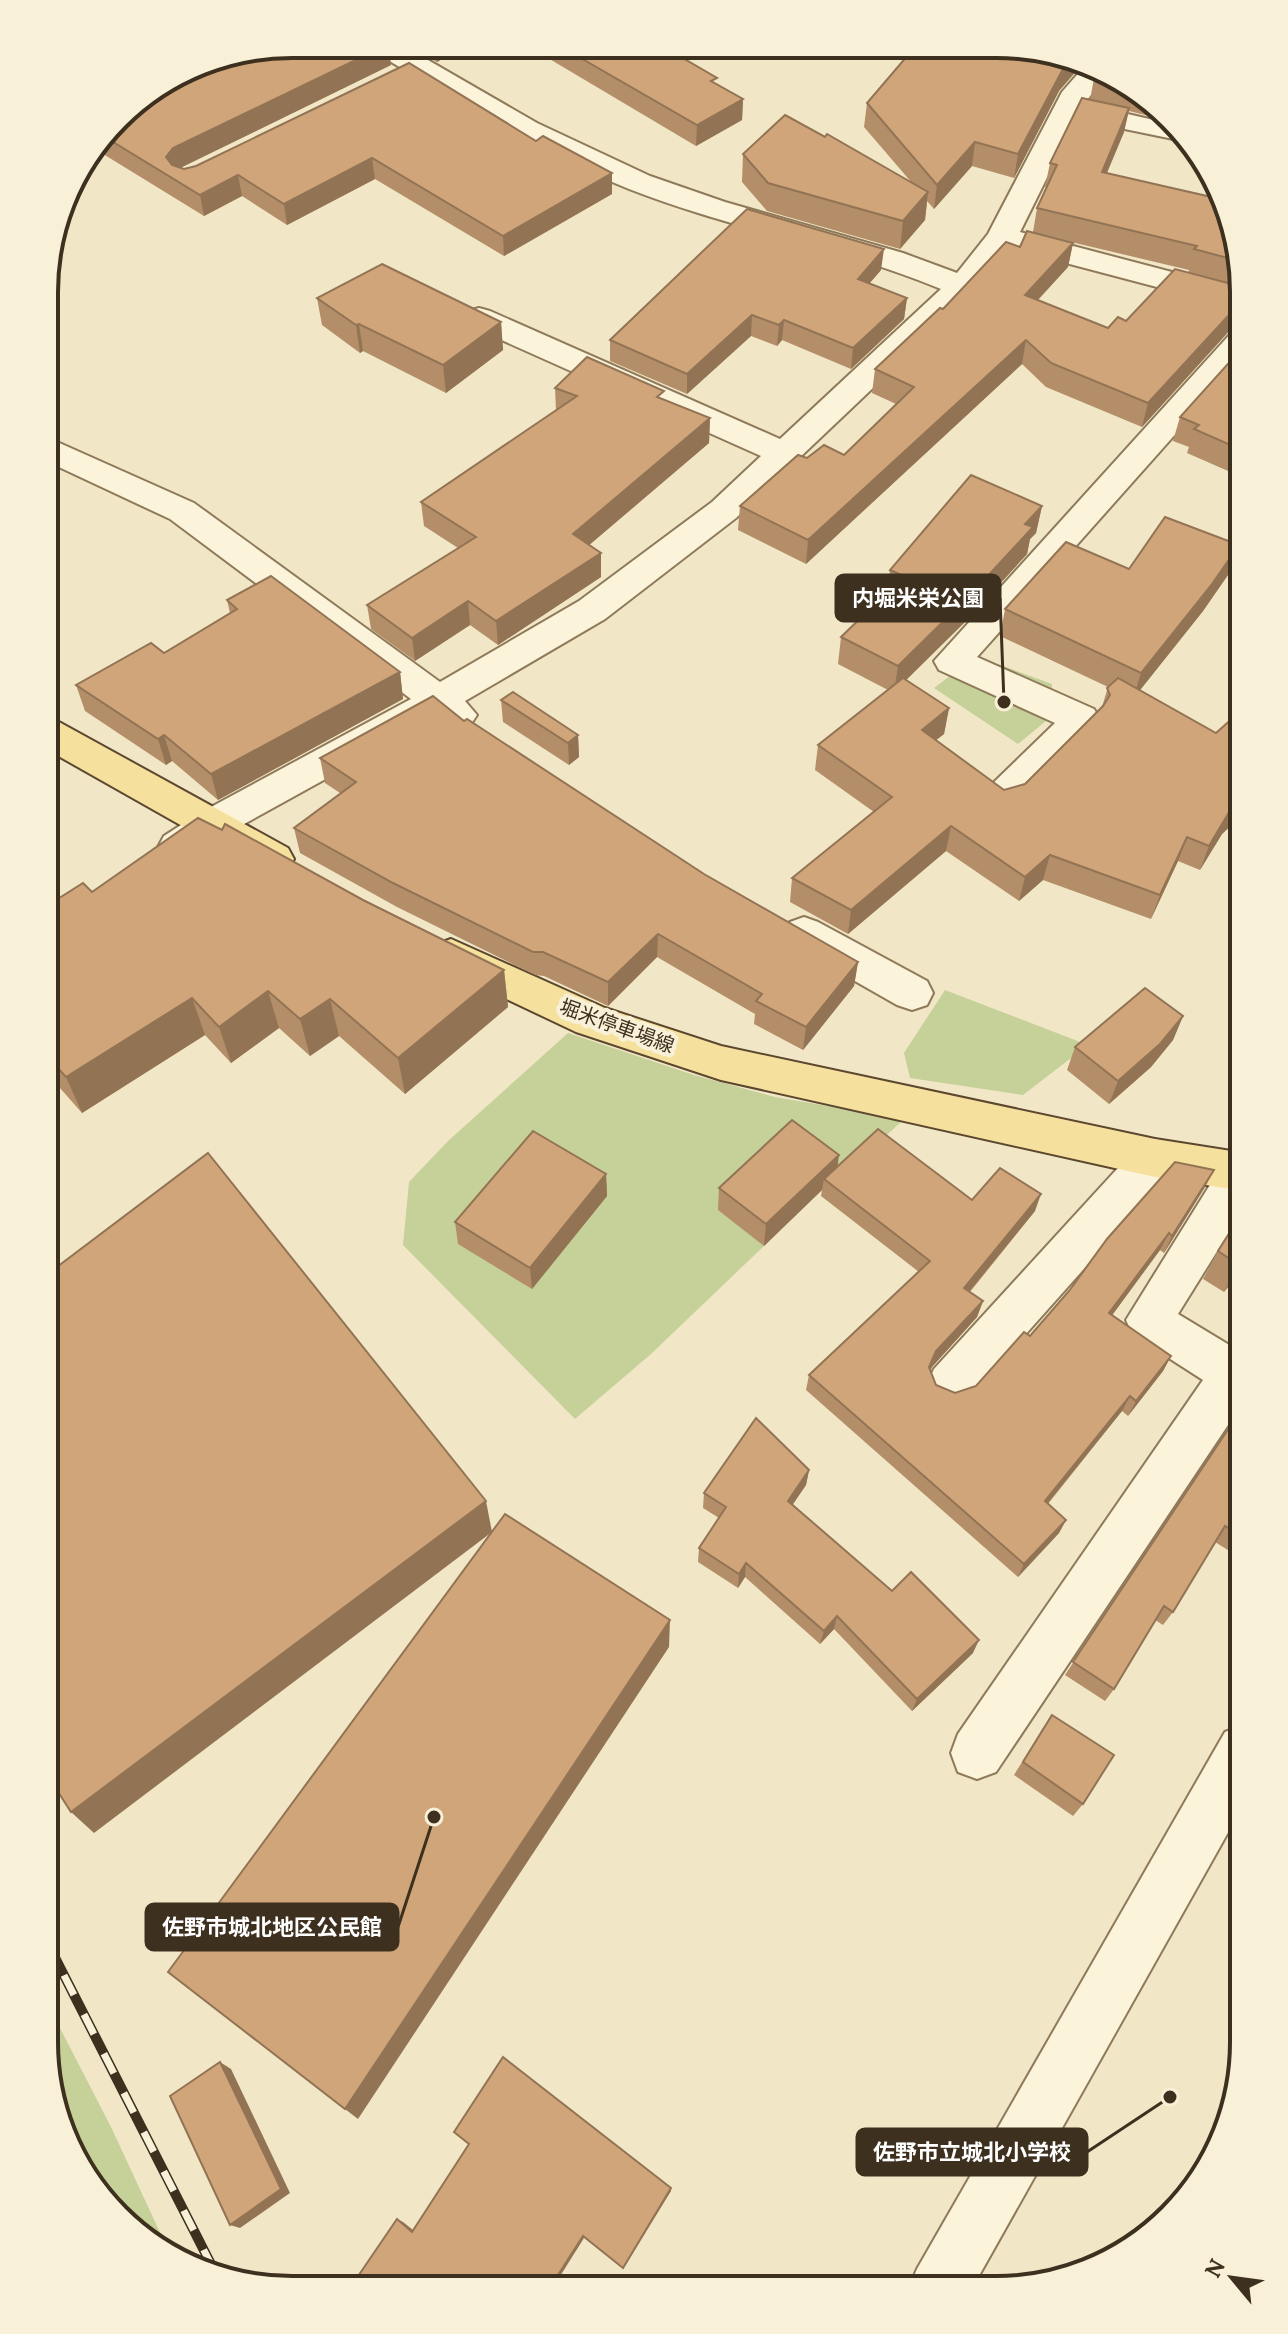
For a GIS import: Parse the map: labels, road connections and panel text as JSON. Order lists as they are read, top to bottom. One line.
{"streets":{"main road":["堀米停車場線"]},"places":["内堀米栄公園","佐野市城北地区公民館","佐野市立城北小学校"],"north":"top left"}
